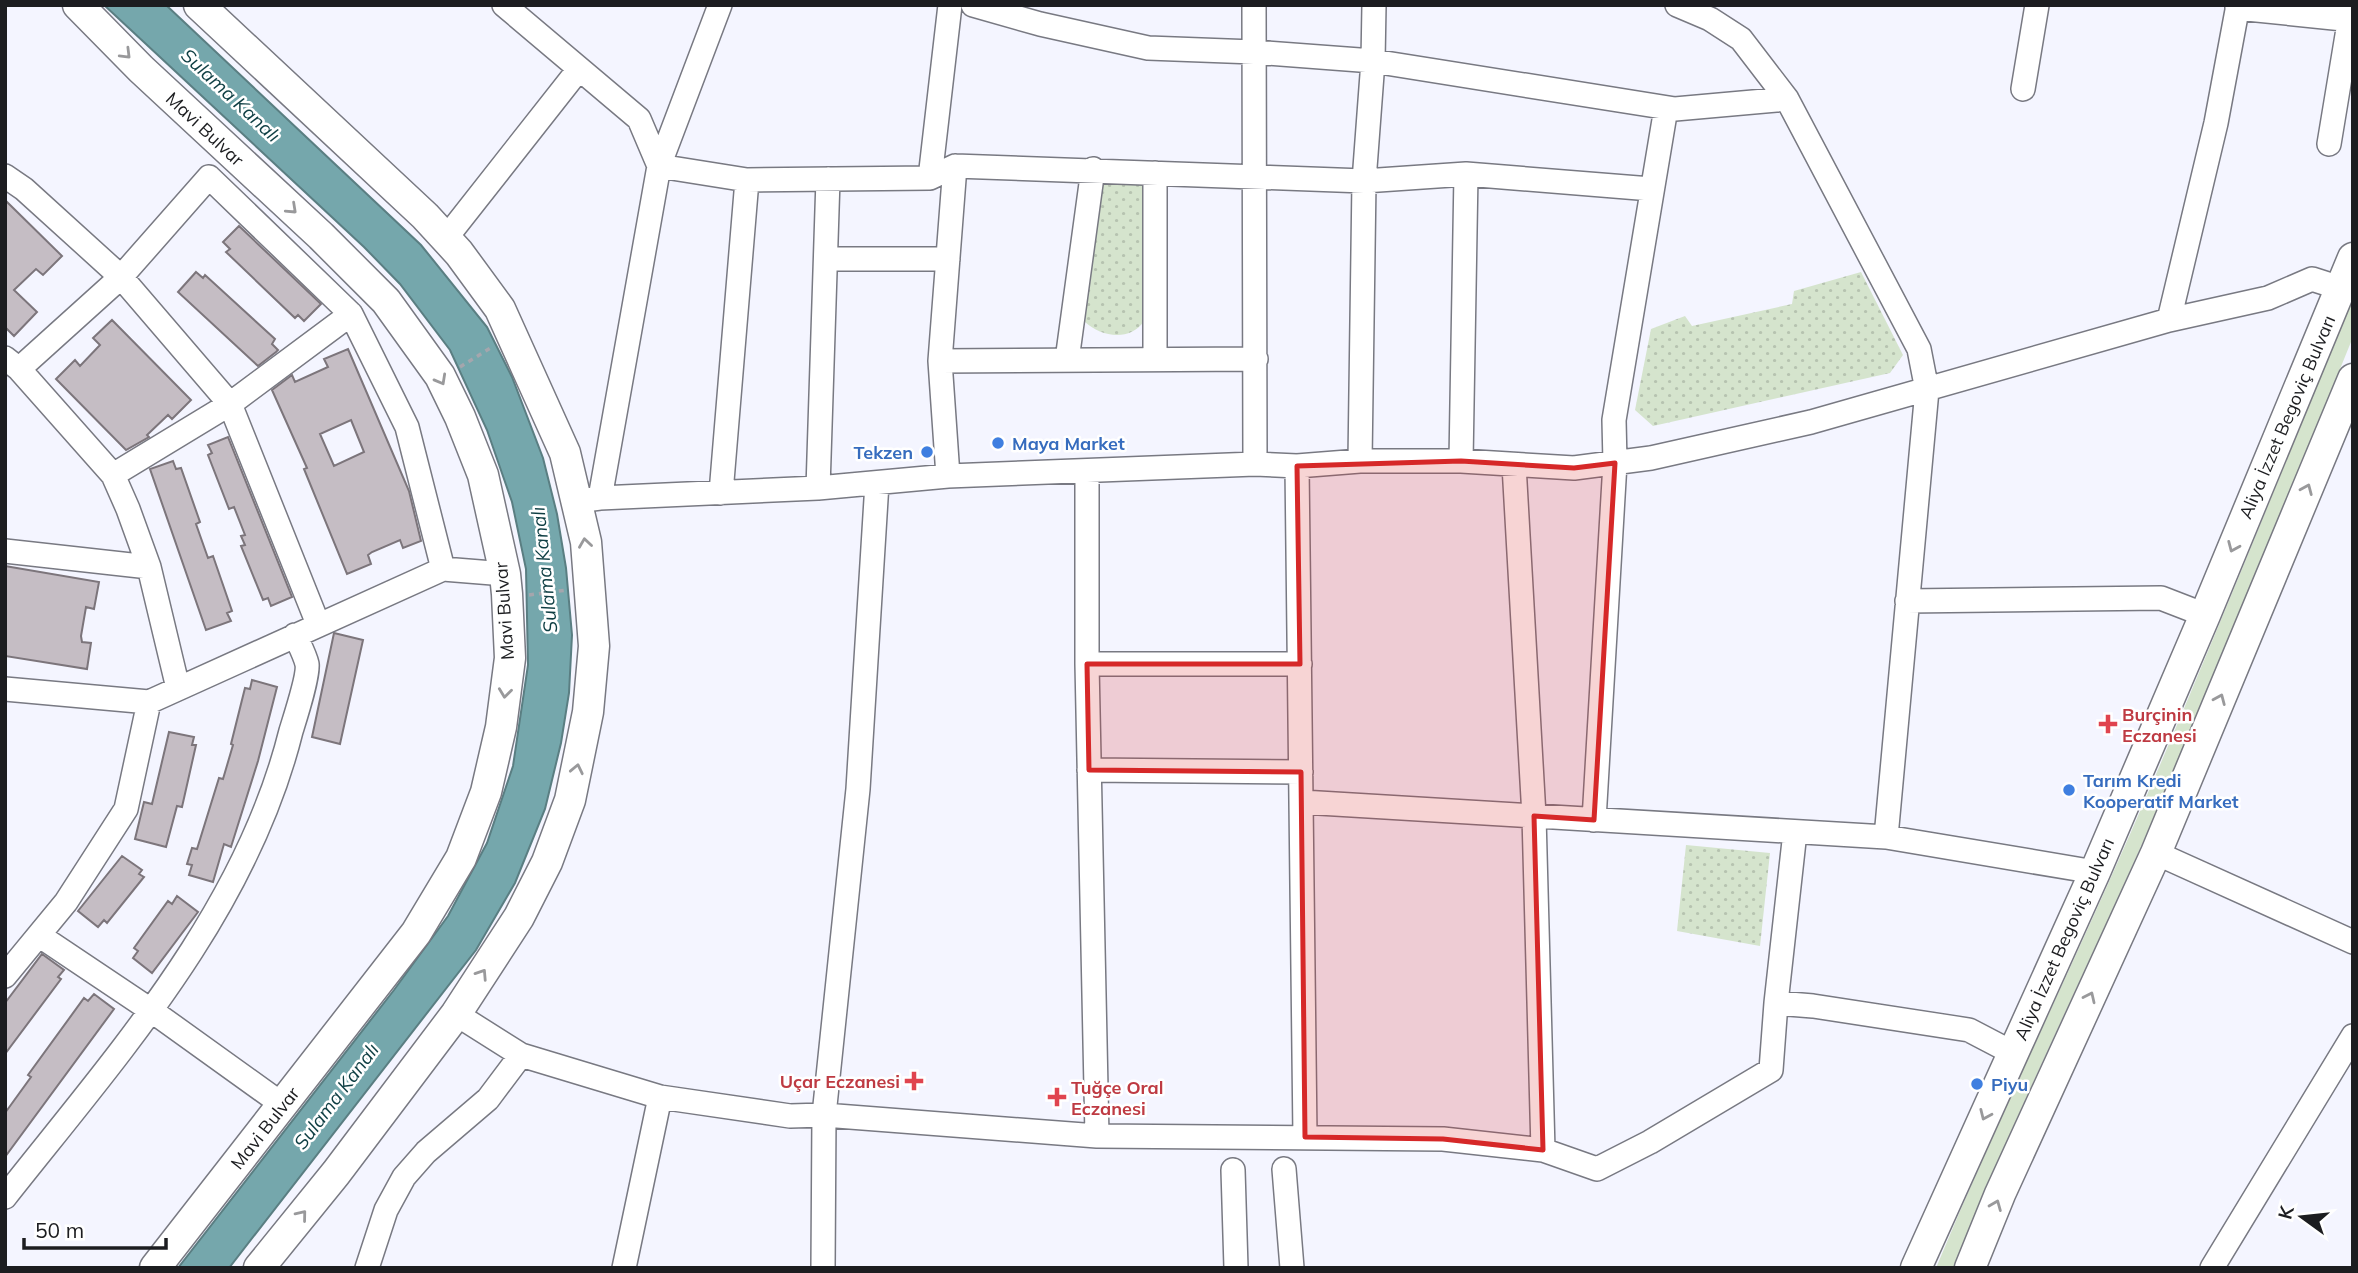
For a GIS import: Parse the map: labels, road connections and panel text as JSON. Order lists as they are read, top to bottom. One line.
{"streets":{"main road":["Mavi Bulvar","Aliya İzzet Begoviç Bulvarı"]},"one_way":["Mavi Bulvar"],"water":["Sulama Kanalı"],"places":{"other":["Maya Market","Tekzen","Tarım Kredi Kooperatif Market","Piyu"],"health":["Burçinin Eczanesi","Uçar Eczanesi","Tuğçe Oral Eczanesi"]},"scale_bar":"50 m","north":"left"}
